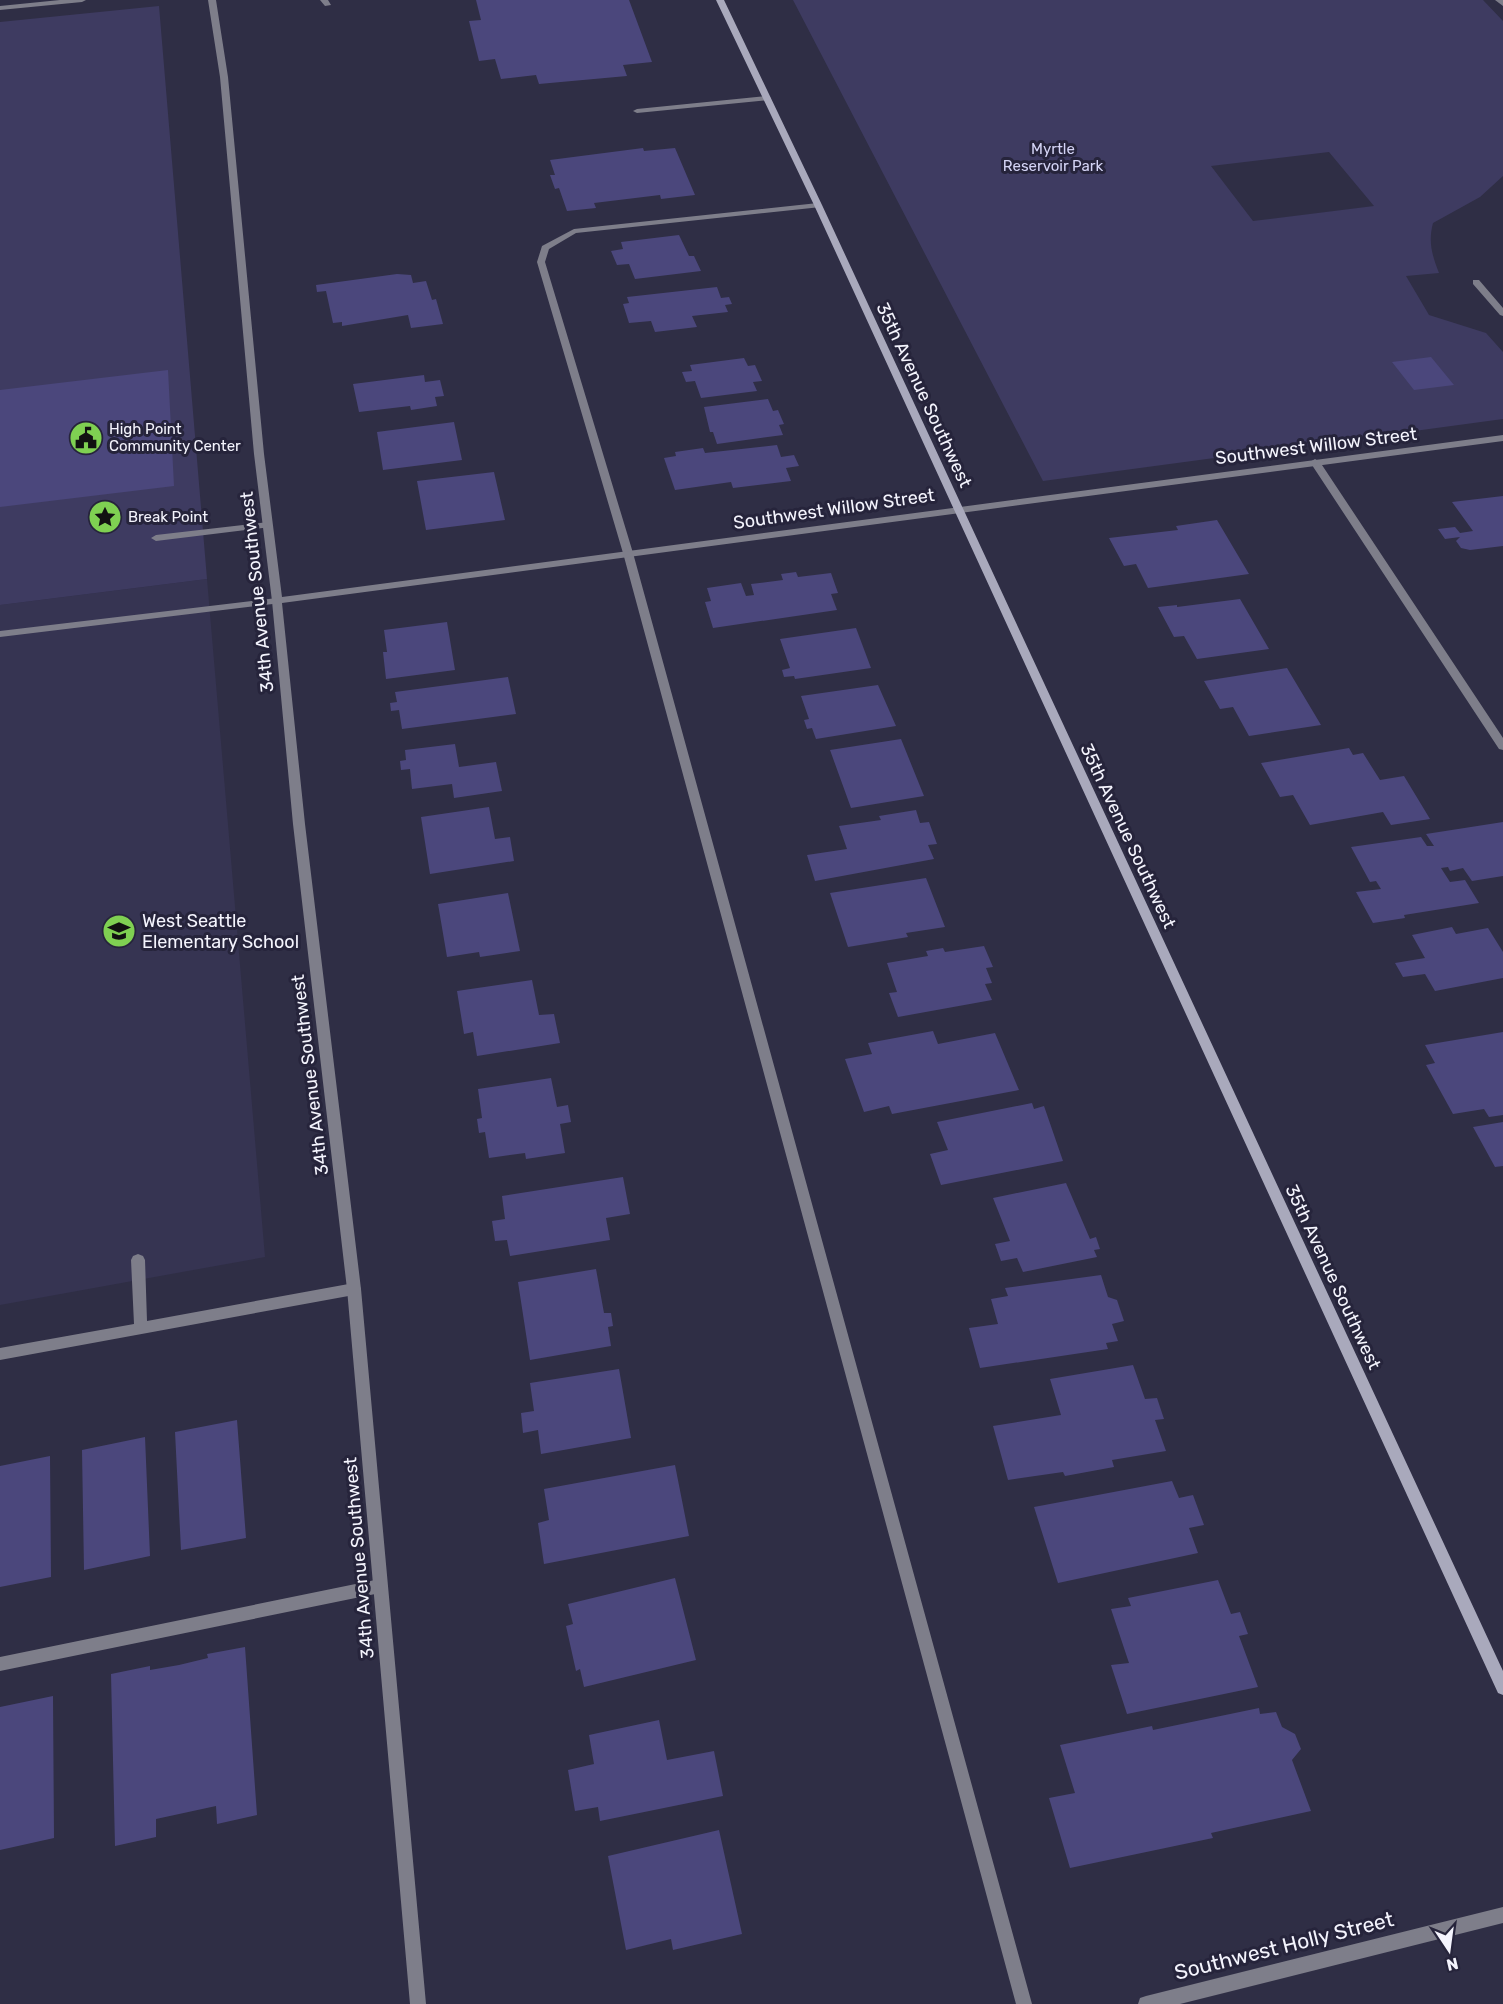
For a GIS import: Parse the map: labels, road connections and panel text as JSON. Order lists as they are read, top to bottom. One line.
{"streets":{"main road":["35th Avenue Southwest"],"street":["Southwest Willow Street","34th Avenue Southwest","Southwest Holly Street"]},"crossings":[["35th Avenue Southwest","Southwest Willow Street"],["Southwest Willow Street","34th Avenue Southwest"]],"parks":["Myrtle Reservoir Park"],"places":{"public building":["High Point Community Center"],"place":["Break Point"],"school or university":["West Seattle Elementary School"]},"north":"bottom"}
